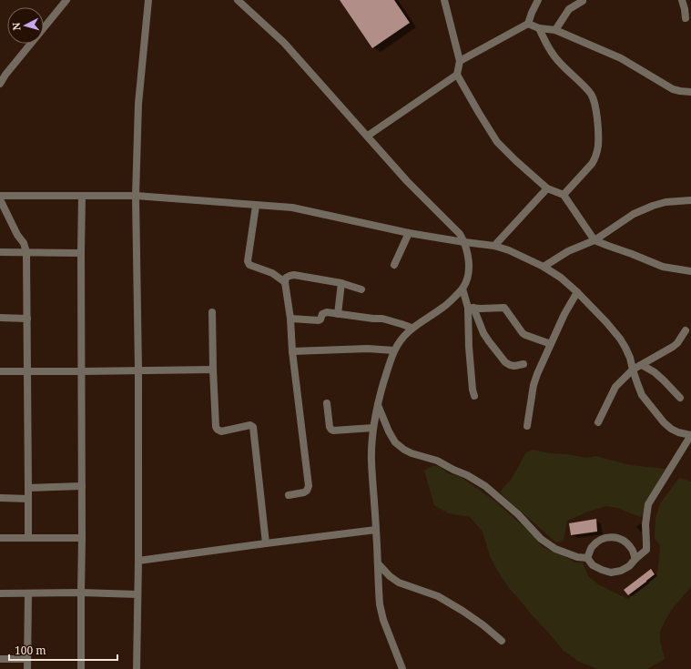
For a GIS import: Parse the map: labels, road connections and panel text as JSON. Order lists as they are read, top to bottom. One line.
{"scale_bar":"100 m","north":"left"}
